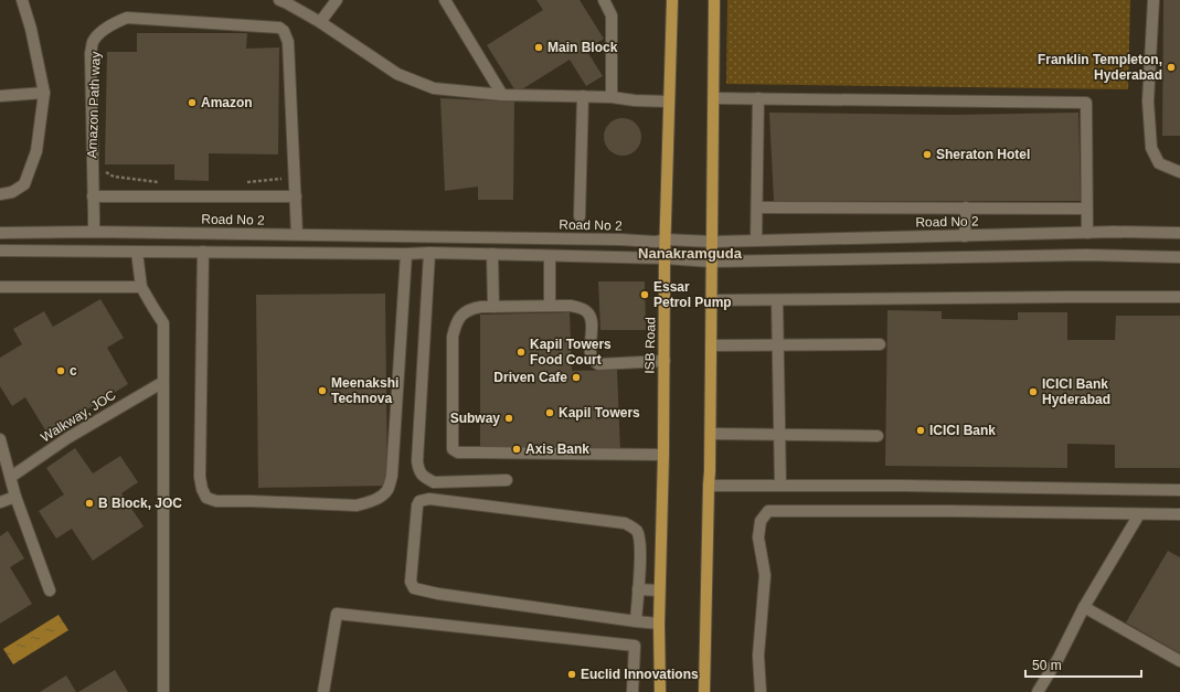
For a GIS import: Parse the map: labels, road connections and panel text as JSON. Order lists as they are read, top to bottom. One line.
{"streets":{"main road":["ISB Road"],"street":["Road No 2","Walkway, JOC"],"path":["Amazon Path way"]},"crossings":[["Road No 2","ISB Road"]],"districts":["Nanakramguda"],"places":["Main Block","Franklin Templeton, Hyderabad","Amazon","Sheraton Hotel","Essar Petrol Pump","Kapil Towers Food Court","c","Driven Cafe","Meenakshi Technova","ICICI Bank Hyderabad","Kapil Towers","Subway","ICICI Bank","Axis Bank","B Block, JOC","Euclid Innovations"],"scale_bar":"50 m"}
